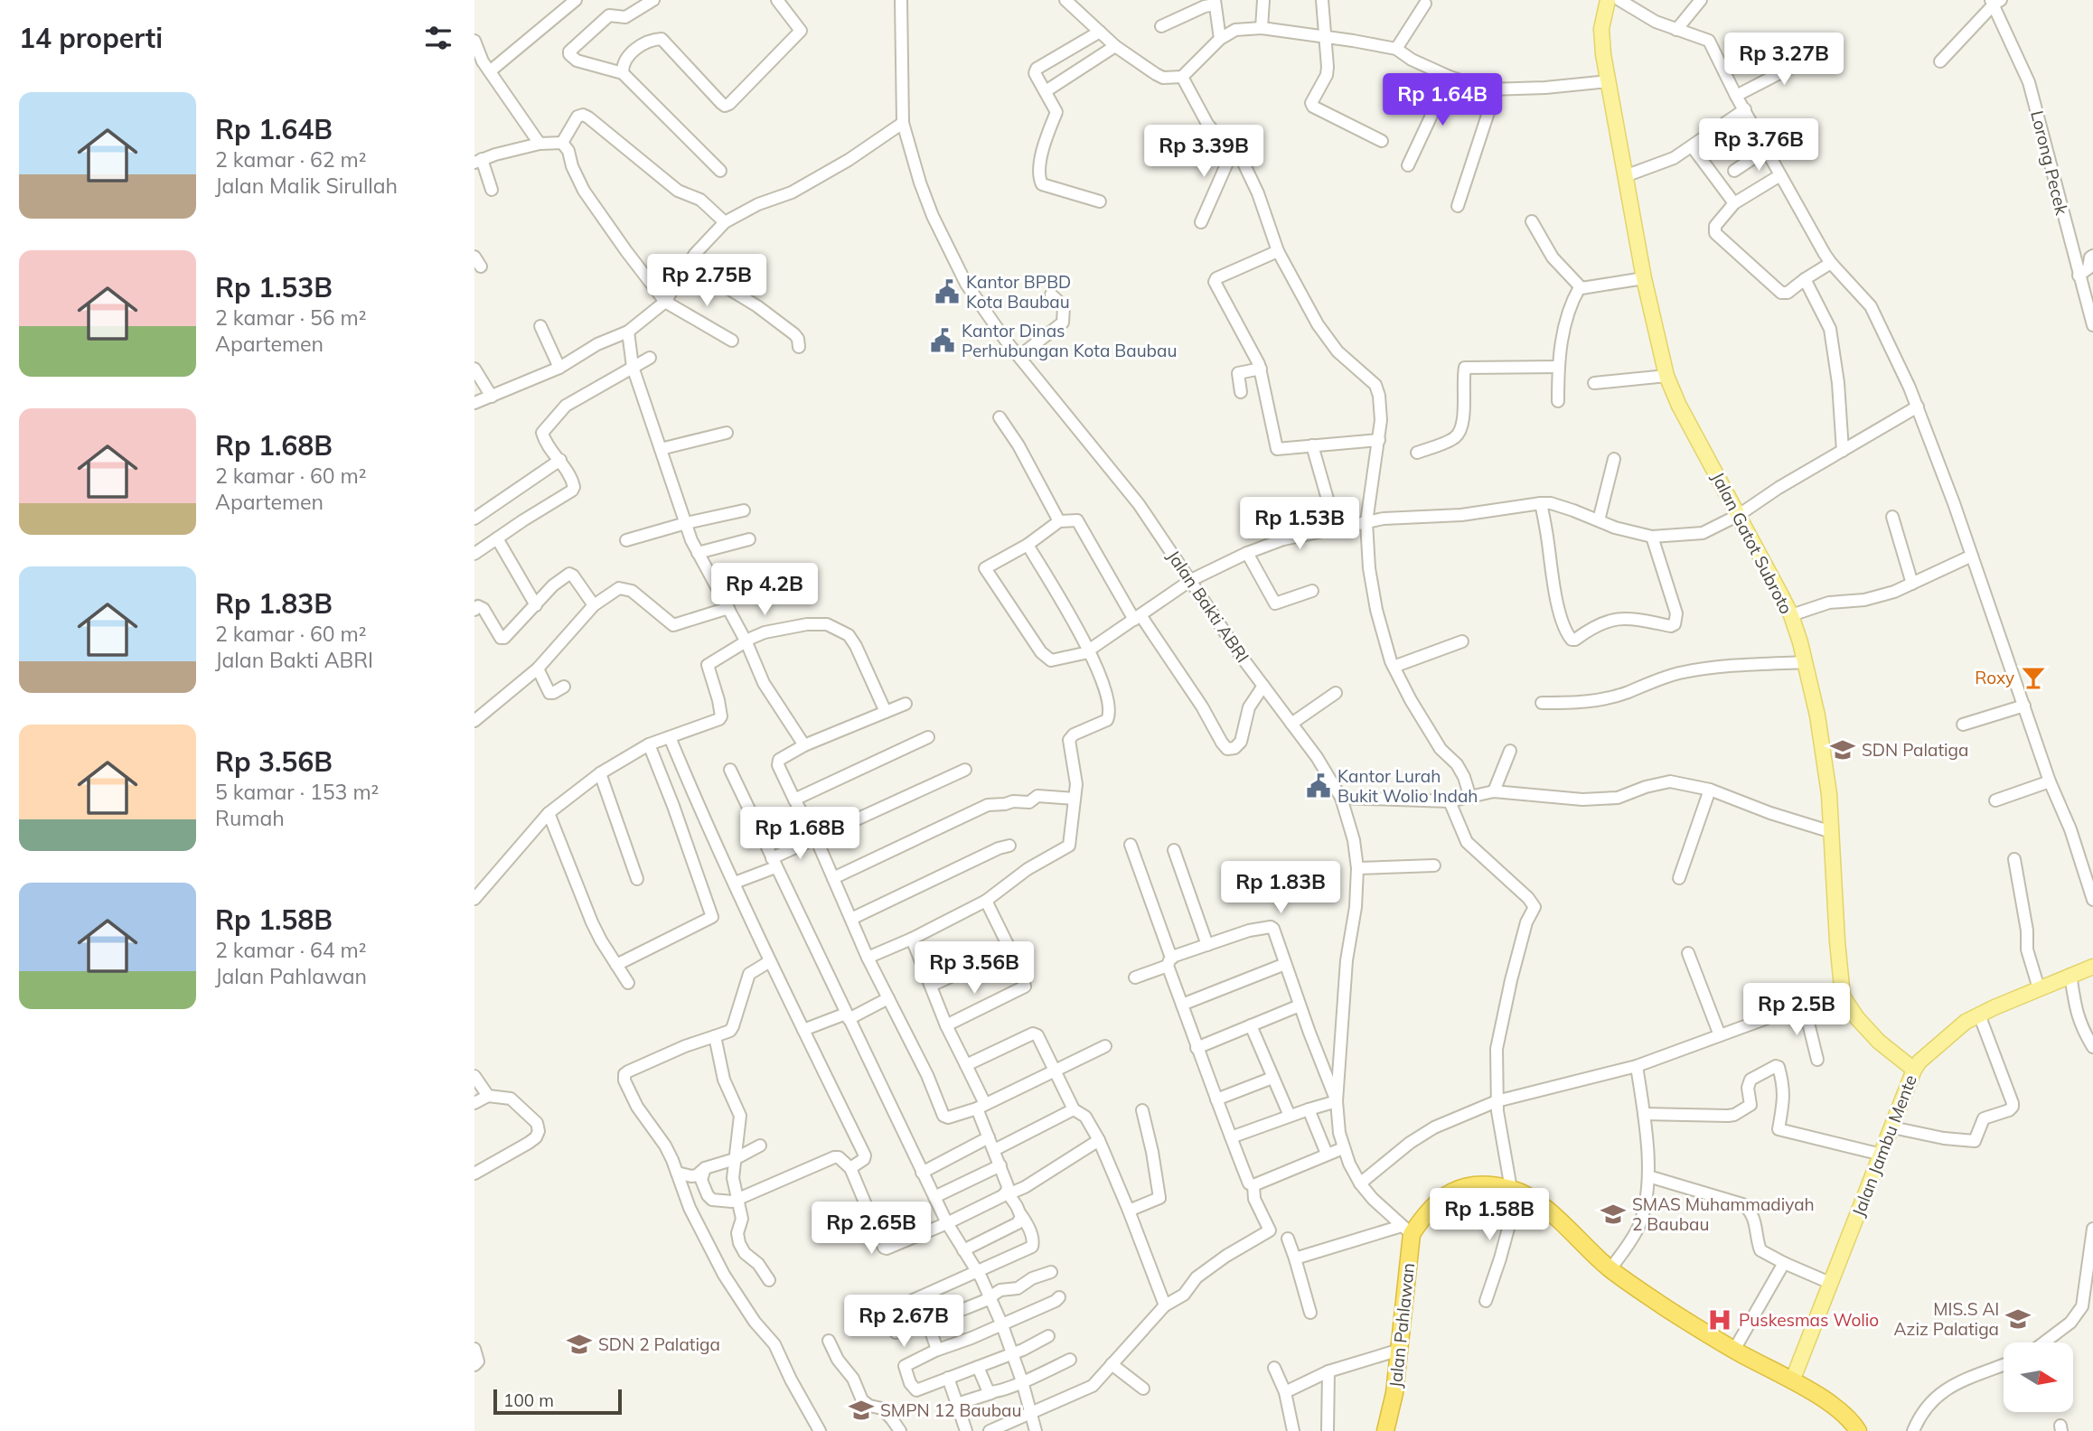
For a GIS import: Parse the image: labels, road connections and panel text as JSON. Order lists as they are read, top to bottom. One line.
{"streets":{"highway":["Jalan Pahlawan"],"main road":["Jalan Gatot Subroto","Jalan Jambu Mente"],"street":["Lorong Pecek","Jalan Bakti ABRI"]},"crossings":[["Jalan Gatot Subroto","Jalan Jambu Mente"],["Jalan Bakti ABRI","Jalan Pahlawan"],["Jalan Jambu Mente","Jalan Pahlawan"]],"places":{"public building":["Kantor BPBD Kota Baubau","Kantor Dinas Perhubungan Kota Baubau","Kantor Lurah Bukit Wolio Indah"],"bar":["Roxy"],"school or university":["SDN Palatiga","SMAS Muhammadiyah 2 Baubau","MIS.S Al Aziz Palatiga","SDN 2 Palatiga","SMPN 12 Baubau"],"hospital":["Puskesmas Wolio"]},"scale_bar":"100 m","north":"right","page":{"heading":"14 properti","price":["Rp 3.27B","Rp 1.64B","Rp 3.76B","Rp 3.39B","Rp 2.75B","Rp 1.53B","Rp 4.2B","Rp 1.68B","Rp 1.83B","Rp 3.56B","Rp 2.5B","Rp 1.58B","Rp 2.65B","Rp 2.67B"],"list":[{"name":"Rp 1.64B","note":"2 kamar · 62 m² · Jalan Malik Sirullah"},{"name":"Rp 1.53B","note":"2 kamar · 56 m² · Apartemen"},{"name":"Rp 1.68B","note":"2 kamar · 60 m² · Apartemen"},{"name":"Rp 1.83B","note":"2 kamar · 60 m² · Jalan Bakti ABRI"},{"name":"Rp 3.56B","note":"5 kamar · 153 m² · Rumah"},{"name":"Rp 1.58B","note":"2 kamar · 64 m² · Jalan Pahlawan"}],"scale":"100 m"}}
